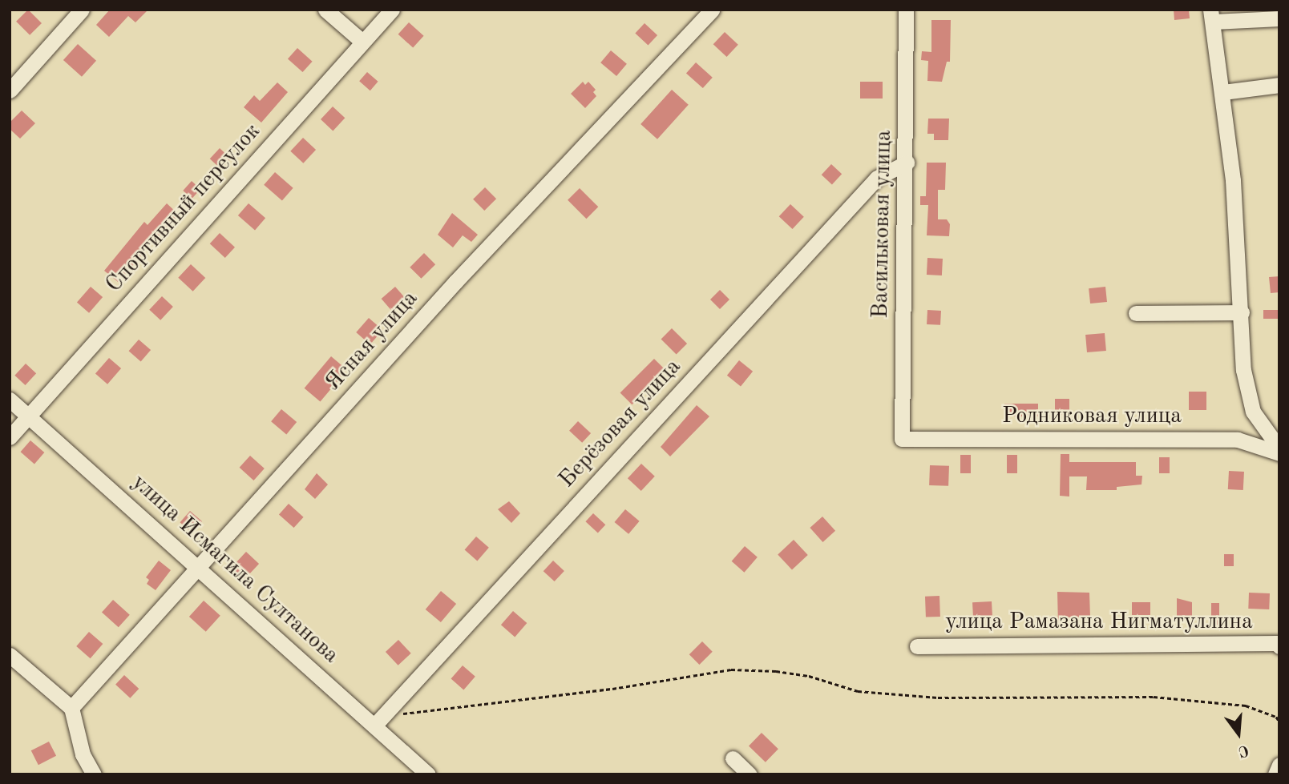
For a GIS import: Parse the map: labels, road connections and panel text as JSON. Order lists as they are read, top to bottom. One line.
{"streets":{"street":["Спортивный переулок","Васильковая улица","Ясная улица","Родниковая улица","Берёзовая улица","улица Исмагила Султанова","улица Рамазана Нигматуллина"]},"crossings":[["Спортивный переулок","улица Исмагила Султанова"],["Васильковая улица","Родниковая улица"],["Васильковая улица","Берёзовая улица"],["Ясная улица","улица Исмагила Султанова"],["Берёзовая улица","улица Исмагила Султанова"]],"north":"bottom"}
